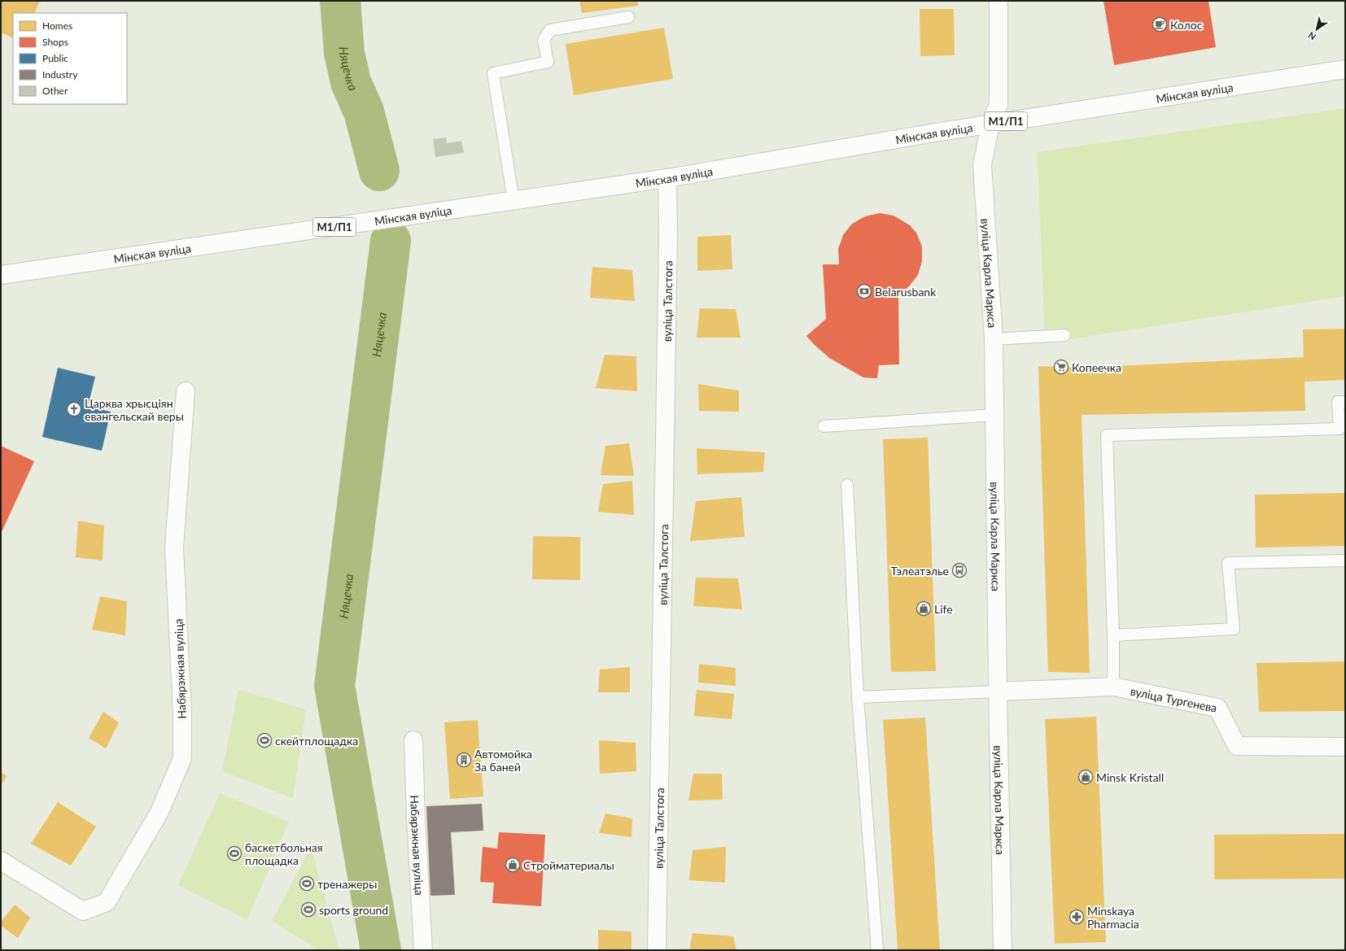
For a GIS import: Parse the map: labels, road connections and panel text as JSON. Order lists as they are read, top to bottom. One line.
{"streets":{"main road":["Мінская вуліца","М1/П1","вуліца Карла Маркса","вуліца Талстога","Набярэжная вуліца","вуліца Тургенева"]},"crossings":[["Мінская вуліца","вуліца Карла Маркса"],["Мінская вуліца","вуліца Талстога"],["вуліца Карла Маркса","вуліца Тургенева"]],"water":["Няцечка"],"places":{"cafe":["Колос"],"bank":["Belarusbank"],"supermarket":["Копеечка"],"church":["Царква хрысціян евангельскай веры"],"bus stop":["Тэлеатэлье"],"shop":["Life","Minsk Kristall","Стройматериалы"],"sports":["скейтплощадка","баскетбольная площадка","тренажеры","sports ground"],"building":["Автомойка За баней"],"pharmacy":["Minskaya Pharmacia"]},"legend":["Homes","Shops","Public","Industry","Other"],"north":"bottom left"}
